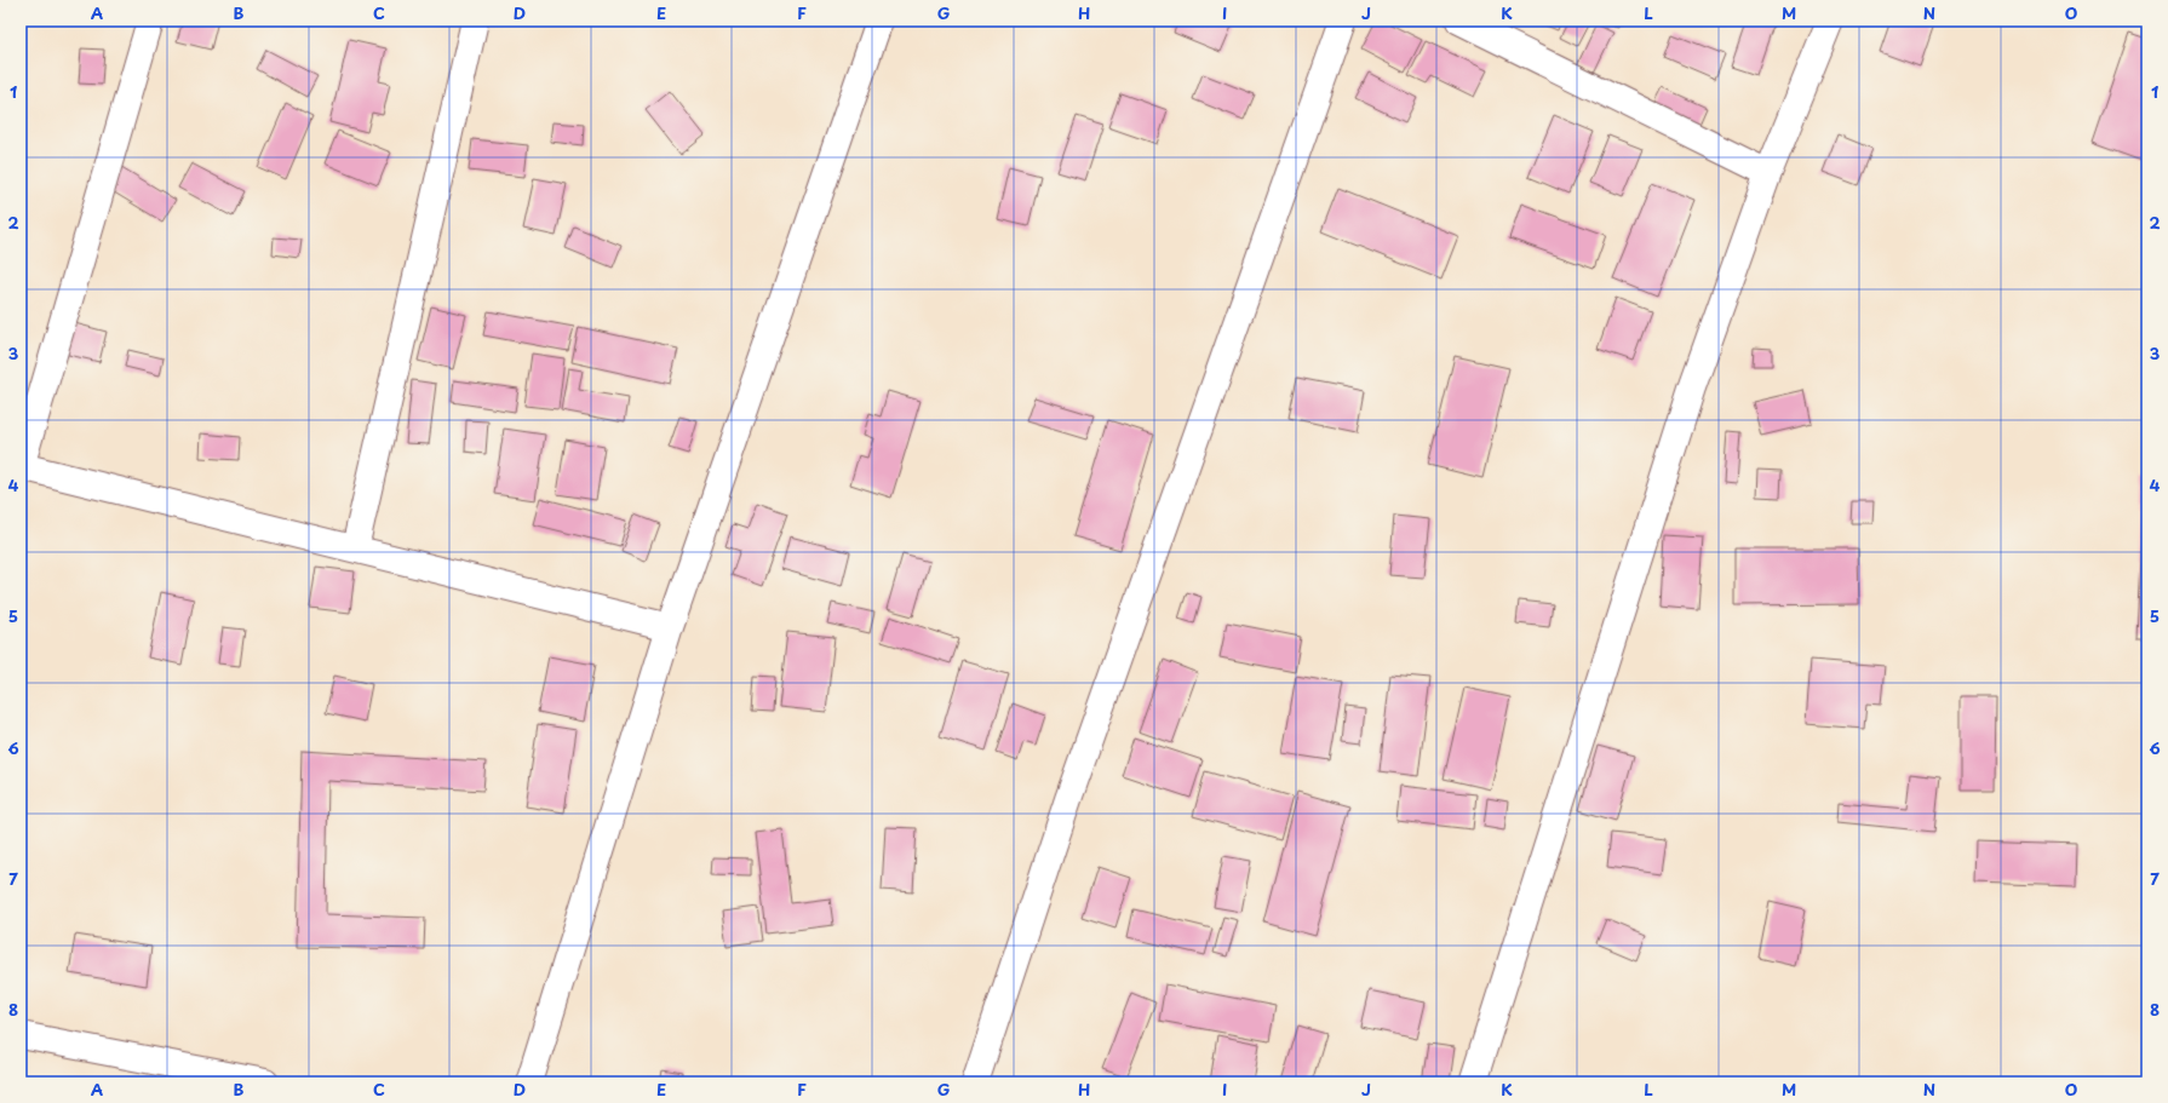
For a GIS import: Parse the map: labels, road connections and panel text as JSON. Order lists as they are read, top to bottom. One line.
{"grid":{"columns":["A","B","C","D","E","F","G","H","I","J","K","L","M","N","O"],"rows":["1","2","3","4","5","6","7","8"]}}
